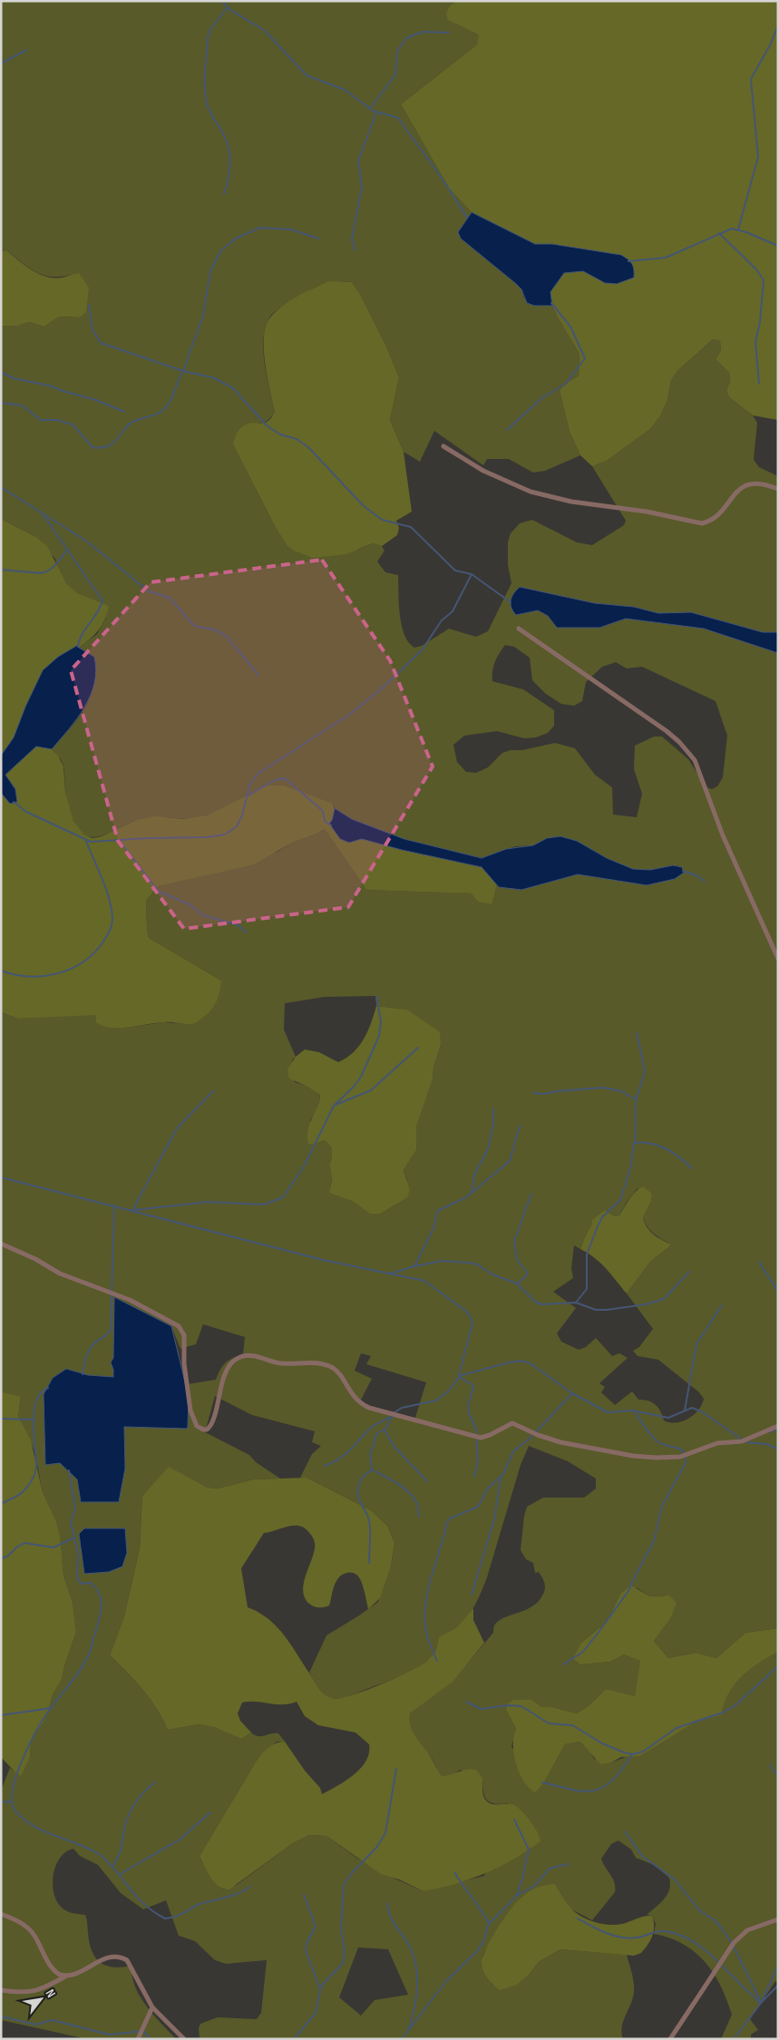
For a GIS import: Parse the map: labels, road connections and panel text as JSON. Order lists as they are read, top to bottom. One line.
{"north":"top right"}
